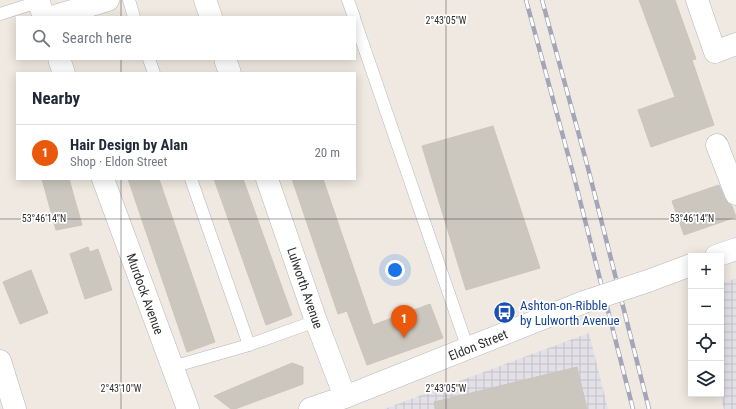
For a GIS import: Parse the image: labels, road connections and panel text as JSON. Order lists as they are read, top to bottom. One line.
{"streets":{"street":["Lulworth Avenue","Murdock Avenue","Eldon Street"]},"crossings":[["Lulworth Avenue","Eldon Street"]],"places":{"bus stop":["Ashton-on-Ribble by Lulworth Avenue"]},"page":{"search":"Search here","heading":"Nearby","list":[{"mark":"1","name":"Hair Design by Alan","note":"Shop · Eldon Street","value":"20 m"}],"map_buttons":["+","−"],"pins":"1"},"coordinates":["2°43'05\"W","53°46'14\"N","2°43'10\"W"]}
